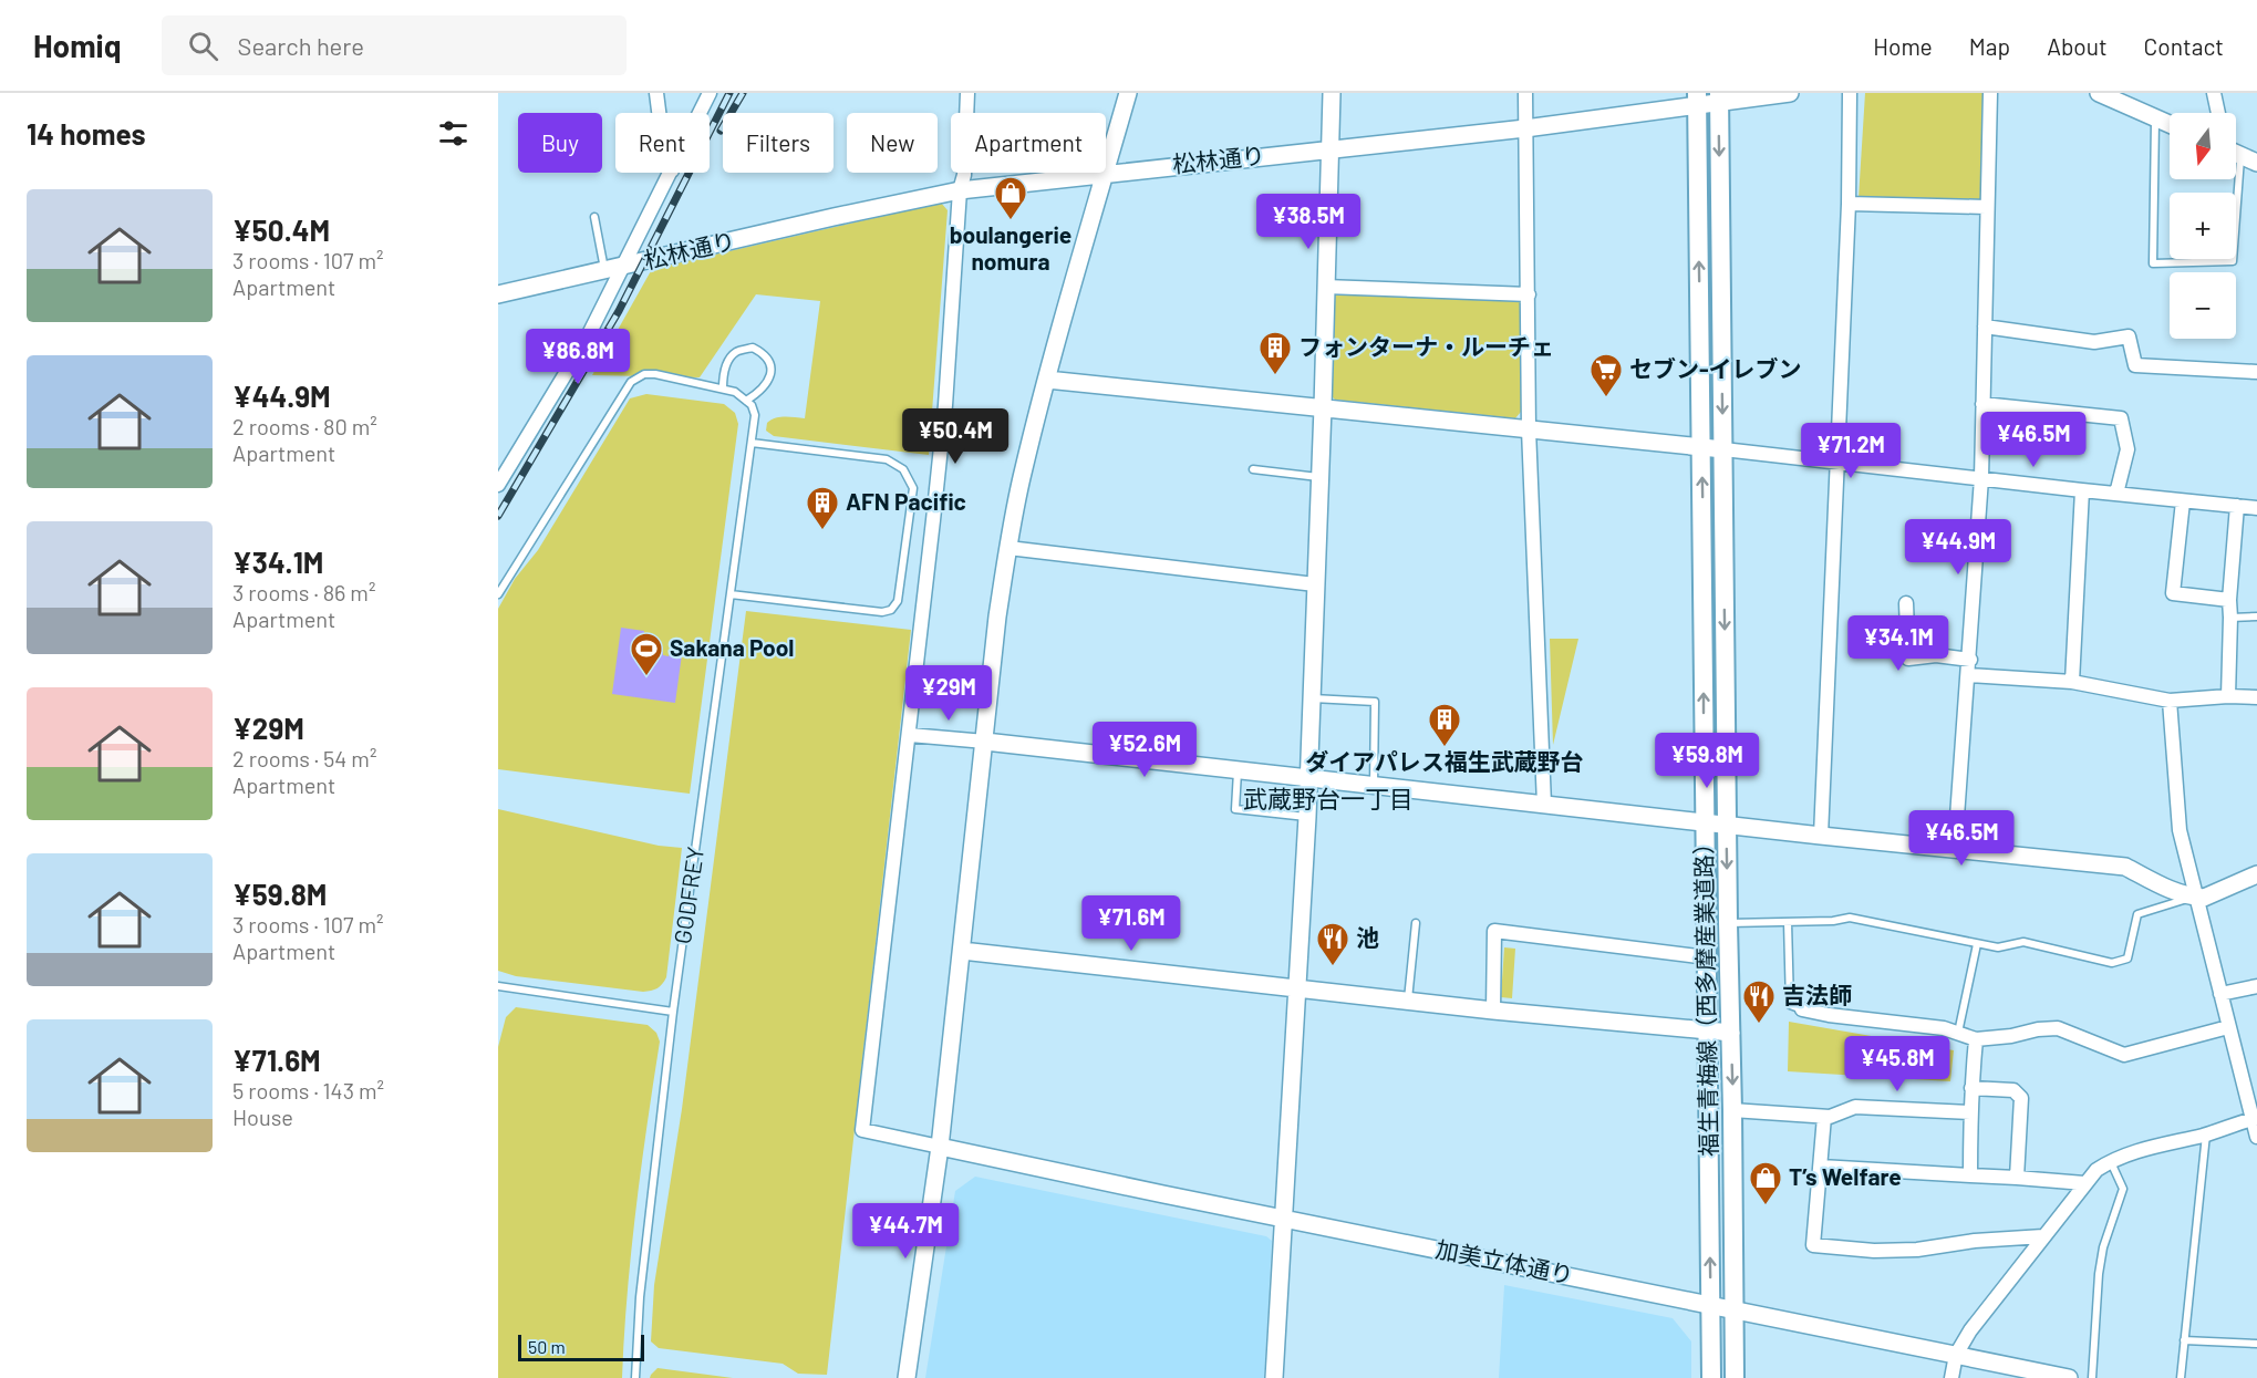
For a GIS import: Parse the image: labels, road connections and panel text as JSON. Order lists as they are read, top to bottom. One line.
{"streets":{"main road":["福生青梅線（西多摩産業道路）"],"street":["松林通り","加美立体通り"],"lane":["GODFREY"]},"crossings":[["松林通り","福生青梅線（西多摩産業道路）"],["福生青梅線（西多摩産業道路）","加美立体通り"]],"districts":["武蔵野台一丁目"],"places":{"shop":["boulangerie nomura","T’s Welfare"],"building":["フォンターナ・ルーチェ","AFN Pacific","ダイアパレス福生武蔵野台"],"supermarket":["セブン-イレブン"],"sports":["Sakana Pool"],"restaurant":["池","吉法師"]},"scale_bar":"50 m","north":"bottom","page":{"header":"Homiq","search":"Search here","nav":["Home","Map","About","Contact"],"heading":"14 homes","map_buttons":["+","−"],"chip":["Buy","Rent","Filters","New","Apartment"],"list":[{"name":"¥50.4M","note":"3 rooms · 107 m² · Apartment"},{"name":"¥44.9M","note":"2 rooms · 80 m² · Apartment"},{"name":"¥34.1M","note":"3 rooms · 86 m² · Apartment"},{"name":"¥29M","note":"2 rooms · 54 m² · Apartment"},{"name":"¥59.8M","note":"3 rooms · 107 m² · Apartment"},{"name":"¥71.6M","note":"5 rooms · 143 m² · House"}],"price":["¥38.5M","¥86.8M","¥50.4M","¥46.5M","¥71.2M","¥44.9M","¥34.1M","¥29M","¥52.6M","¥59.8M","¥46.5M","¥71.6M","¥45.8M","¥44.7M"],"scale":"50 m"}}
